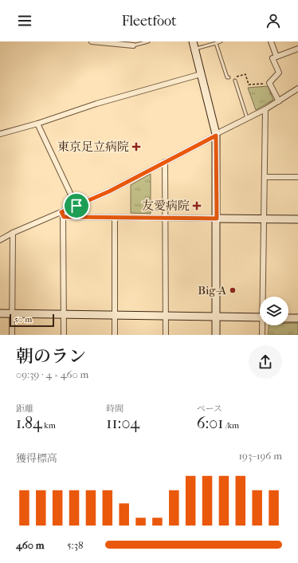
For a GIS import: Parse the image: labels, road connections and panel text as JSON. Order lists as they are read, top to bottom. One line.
{"places":{"health":["東京足立病院","友愛病院"],"other":["Big-A"]},"scale_bar":"50 m","page":{"header":"Fleetfoot","scale":"50 m","heading":["朝のラン","09:39 · 4 × 460 m"],"stats":[["距離","1.84 km"],["時間","11:04"],["ペース","6:01 /km"]],"chart":["獲得標高","193–196 m"],"list":[{"name":"460 m","note":"5:38"}]}}
